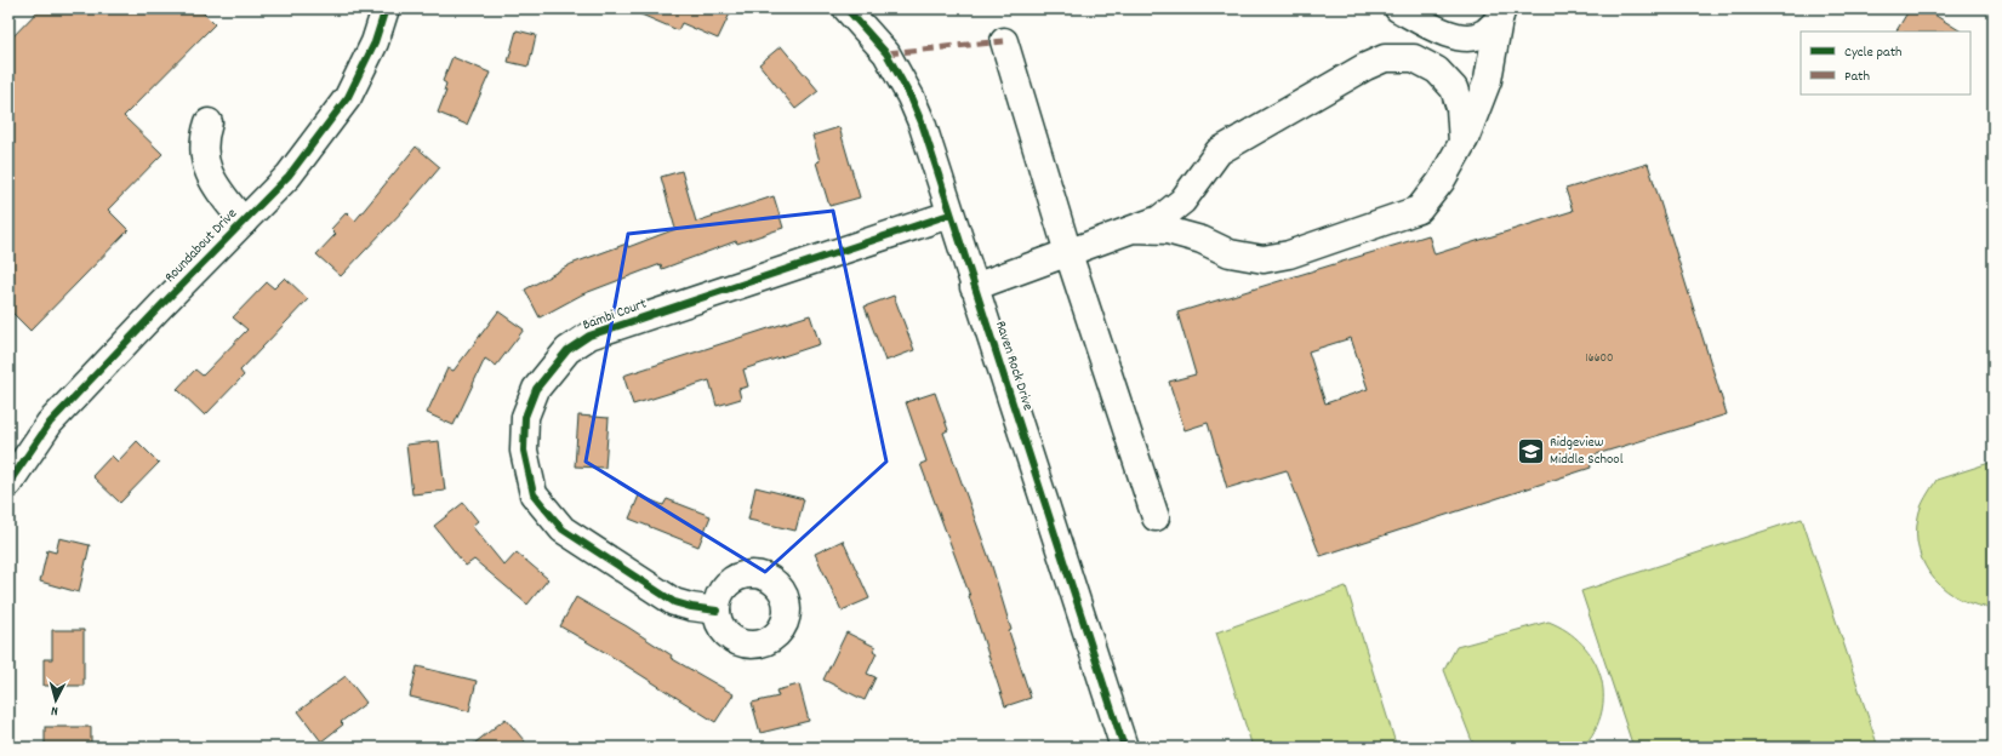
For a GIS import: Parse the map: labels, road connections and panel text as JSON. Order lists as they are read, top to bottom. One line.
{"streets":{"street":["Roundabout Drive","Bambi Court","Raven Rock Drive"]},"crossings":[["Bambi Court","Raven Rock Drive"]],"places":{"school or university":["Ridgeview Middle School"]},"house_numbers":["16600"],"legend":["Cycle path","Path"],"north":"bottom"}
